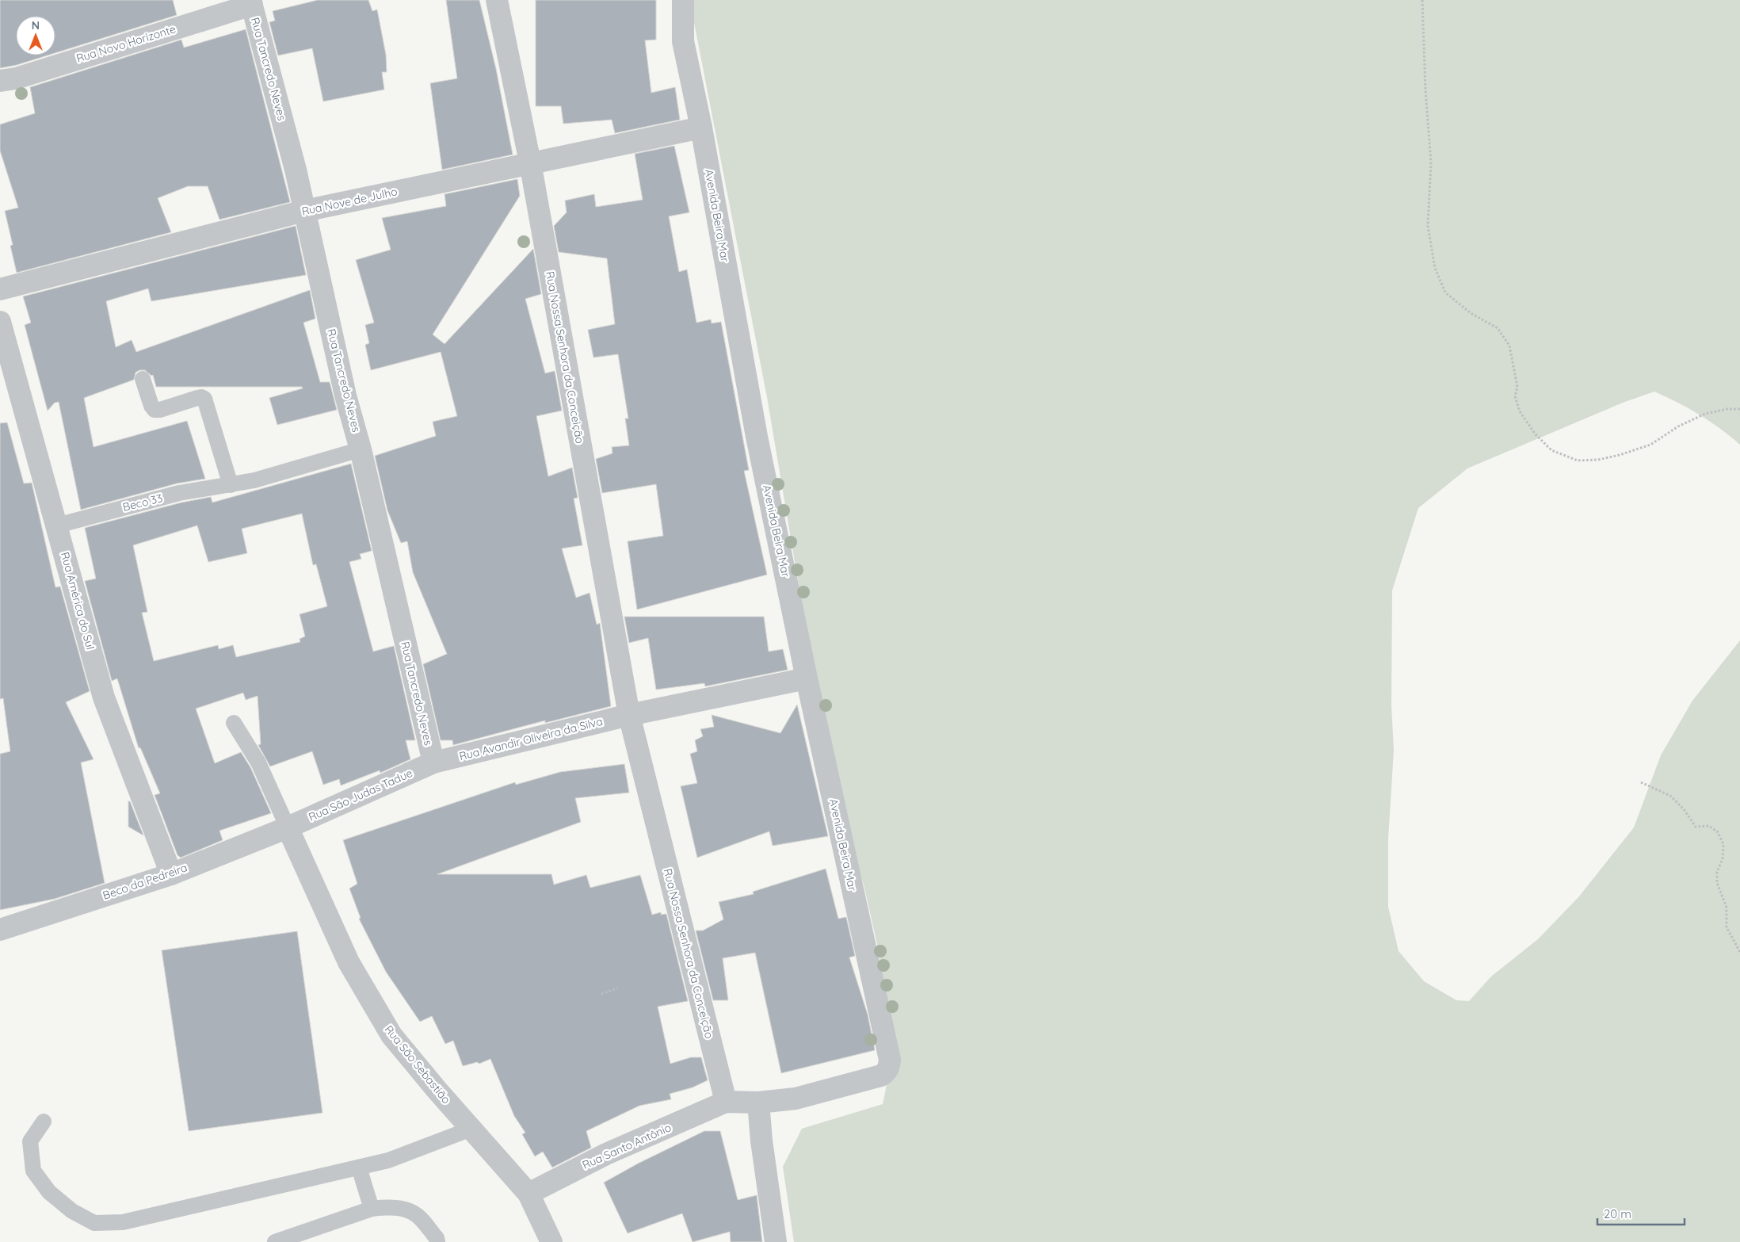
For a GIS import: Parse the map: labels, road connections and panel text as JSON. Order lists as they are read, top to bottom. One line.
{"streets":{"street":["Rua Novo Horizonte","Rua Tancredo Neves","Rua Nove de Julho","Avenida Beira Mar","Rua Nossa Senhora da Conceição","Rua América do Sul","Rua Avandir Oliveira da Silva","Rua São Judas Tadue","Beco da Pedreira","Rua São Sebastião","Rua Santo Antônio"],"lane":["Beco 33"]},"crossings":[["Rua Novo Horizonte","Rua Tancredo Neves"],["Rua Tancredo Neves","Rua Nove de Julho"],["Rua Tancredo Neves","Beco 33"],["Rua Tancredo Neves","Rua Avandir Oliveira da Silva"],["Rua Tancredo Neves","Rua São Judas Tadue"],["Rua Nove de Julho","Avenida Beira Mar"],["Rua Nove de Julho","Rua Nossa Senhora da Conceição"],["Avenida Beira Mar","Rua Avandir Oliveira da Silva"],["Rua Nossa Senhora da Conceição","Rua Avandir Oliveira da Silva"],["Rua Nossa Senhora da Conceição","Rua Santo Antônio"],["Beco 33","Rua América do Sul"],["Rua América do Sul","Beco da Pedreira"],["Rua Avandir Oliveira da Silva","Rua São Judas Tadue"],["Rua São Judas Tadue","Beco da Pedreira"],["Rua São Judas Tadue","Rua São Sebastião"],["Beco da Pedreira","Rua São Sebastião"],["Rua São Sebastião","Rua Santo Antônio"]],"scale_bar":"20 m","north":"top"}
